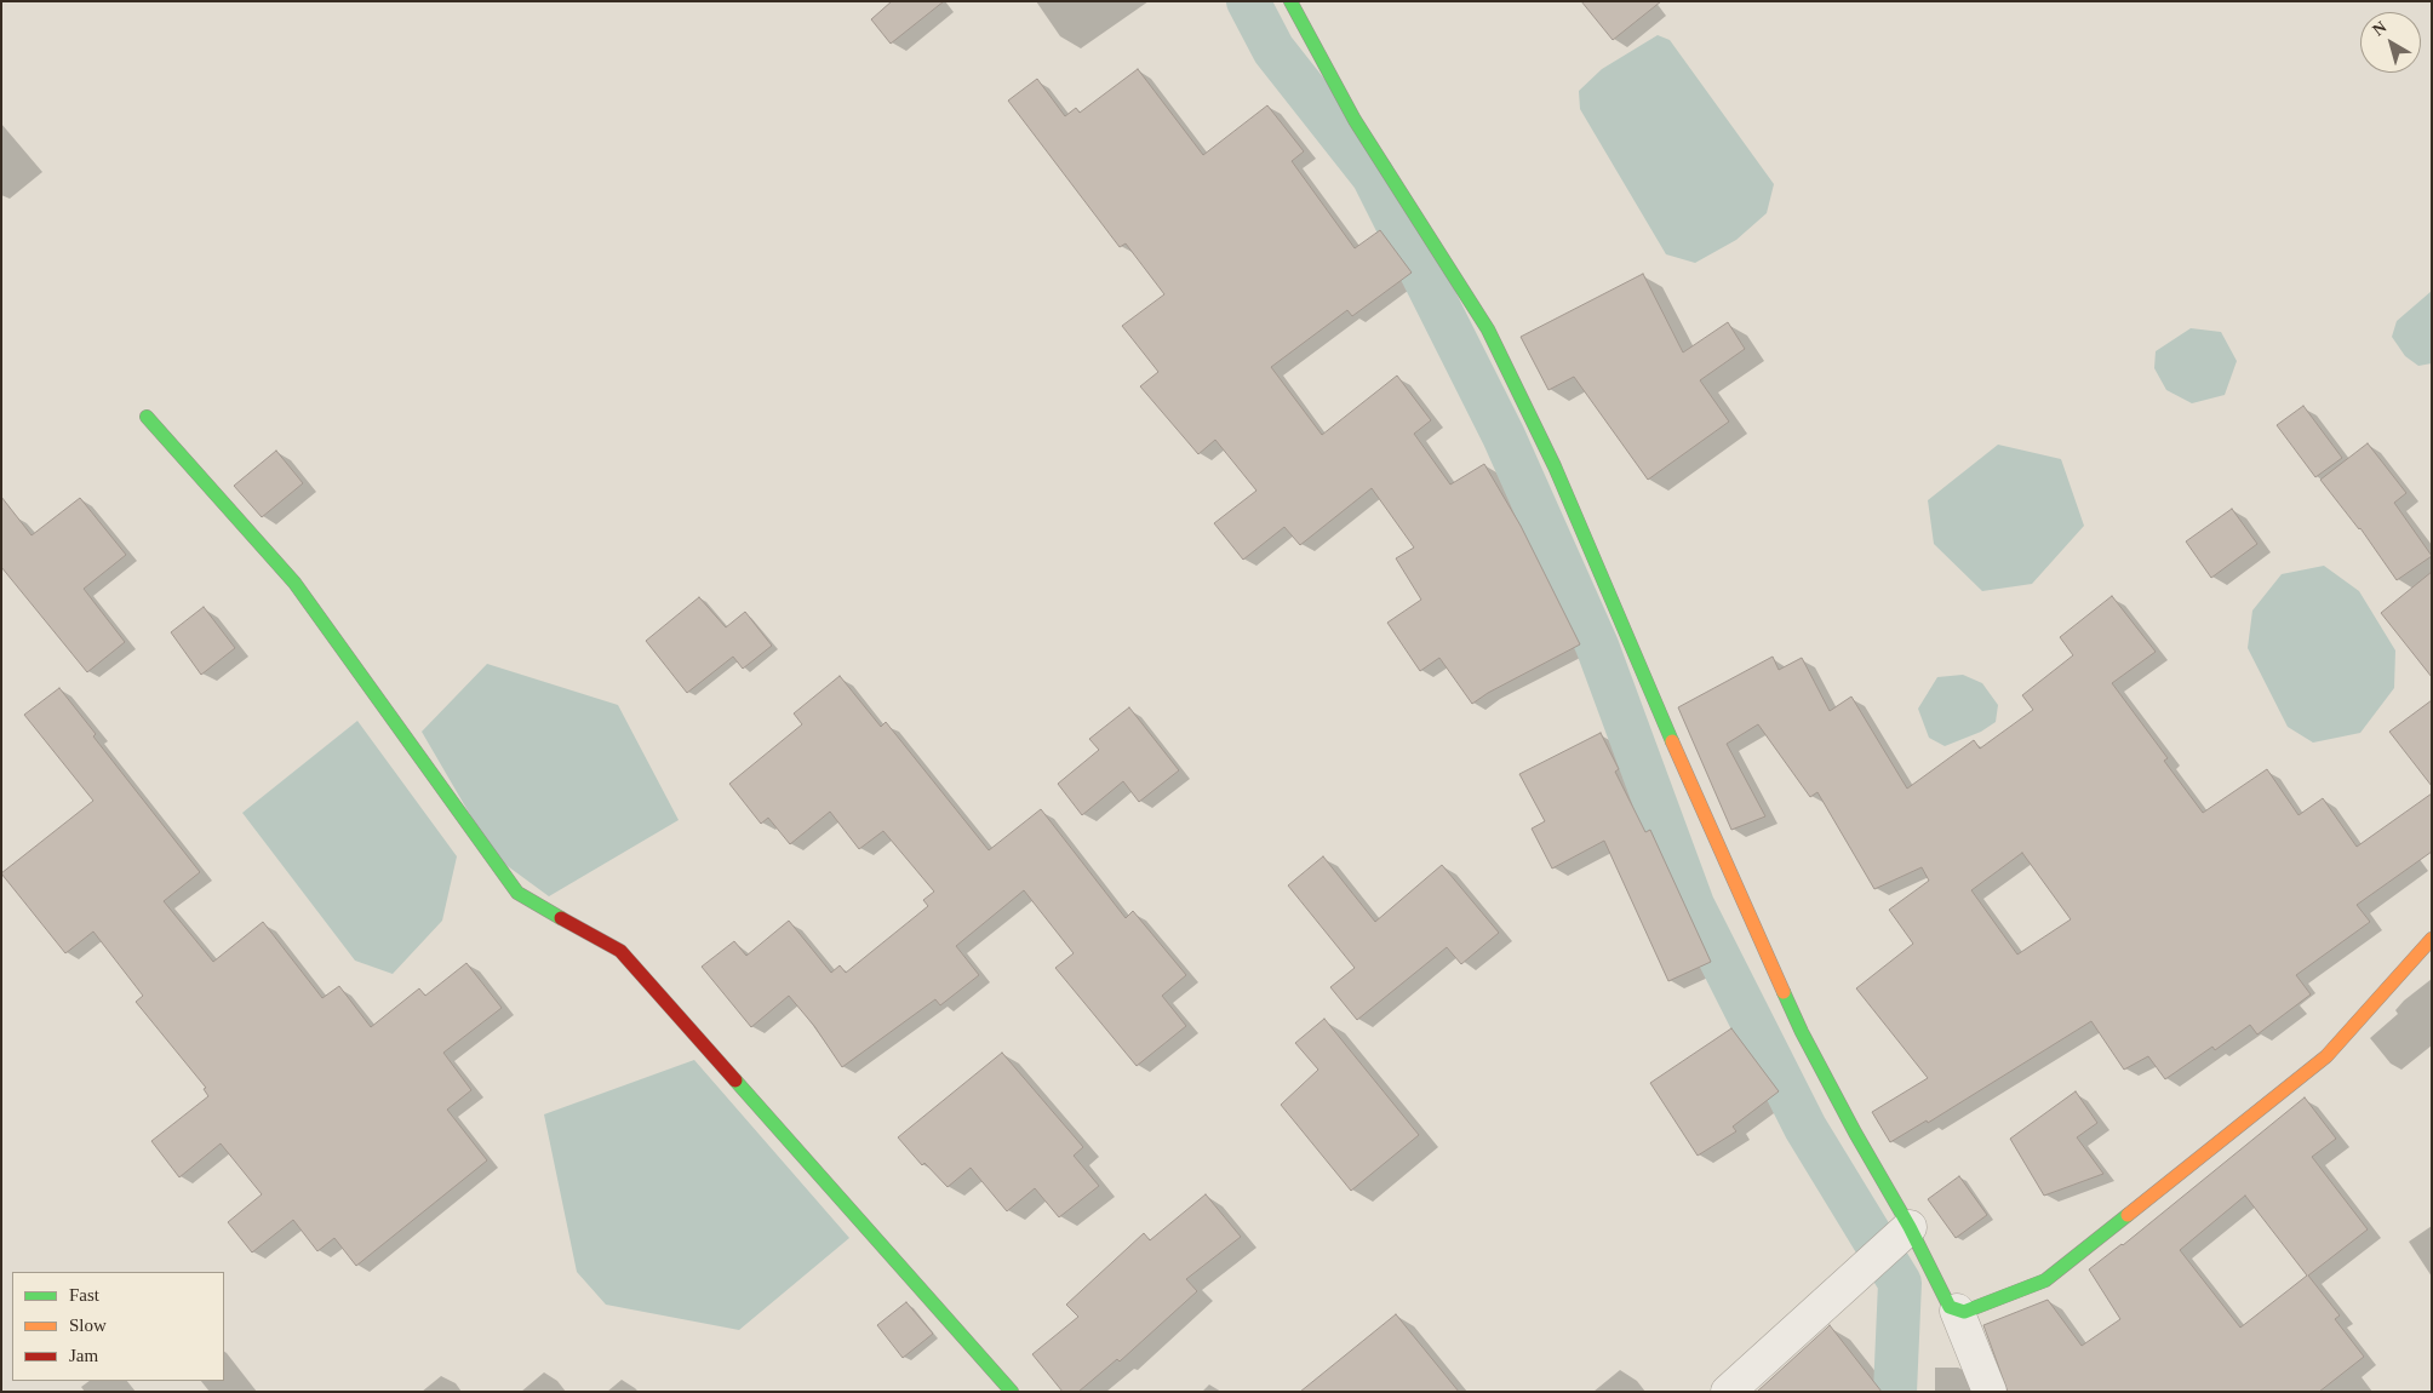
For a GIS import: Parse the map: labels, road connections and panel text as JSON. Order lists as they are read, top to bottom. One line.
{"legend":["Fast","Slow","Jam"],"north":"top left"}
